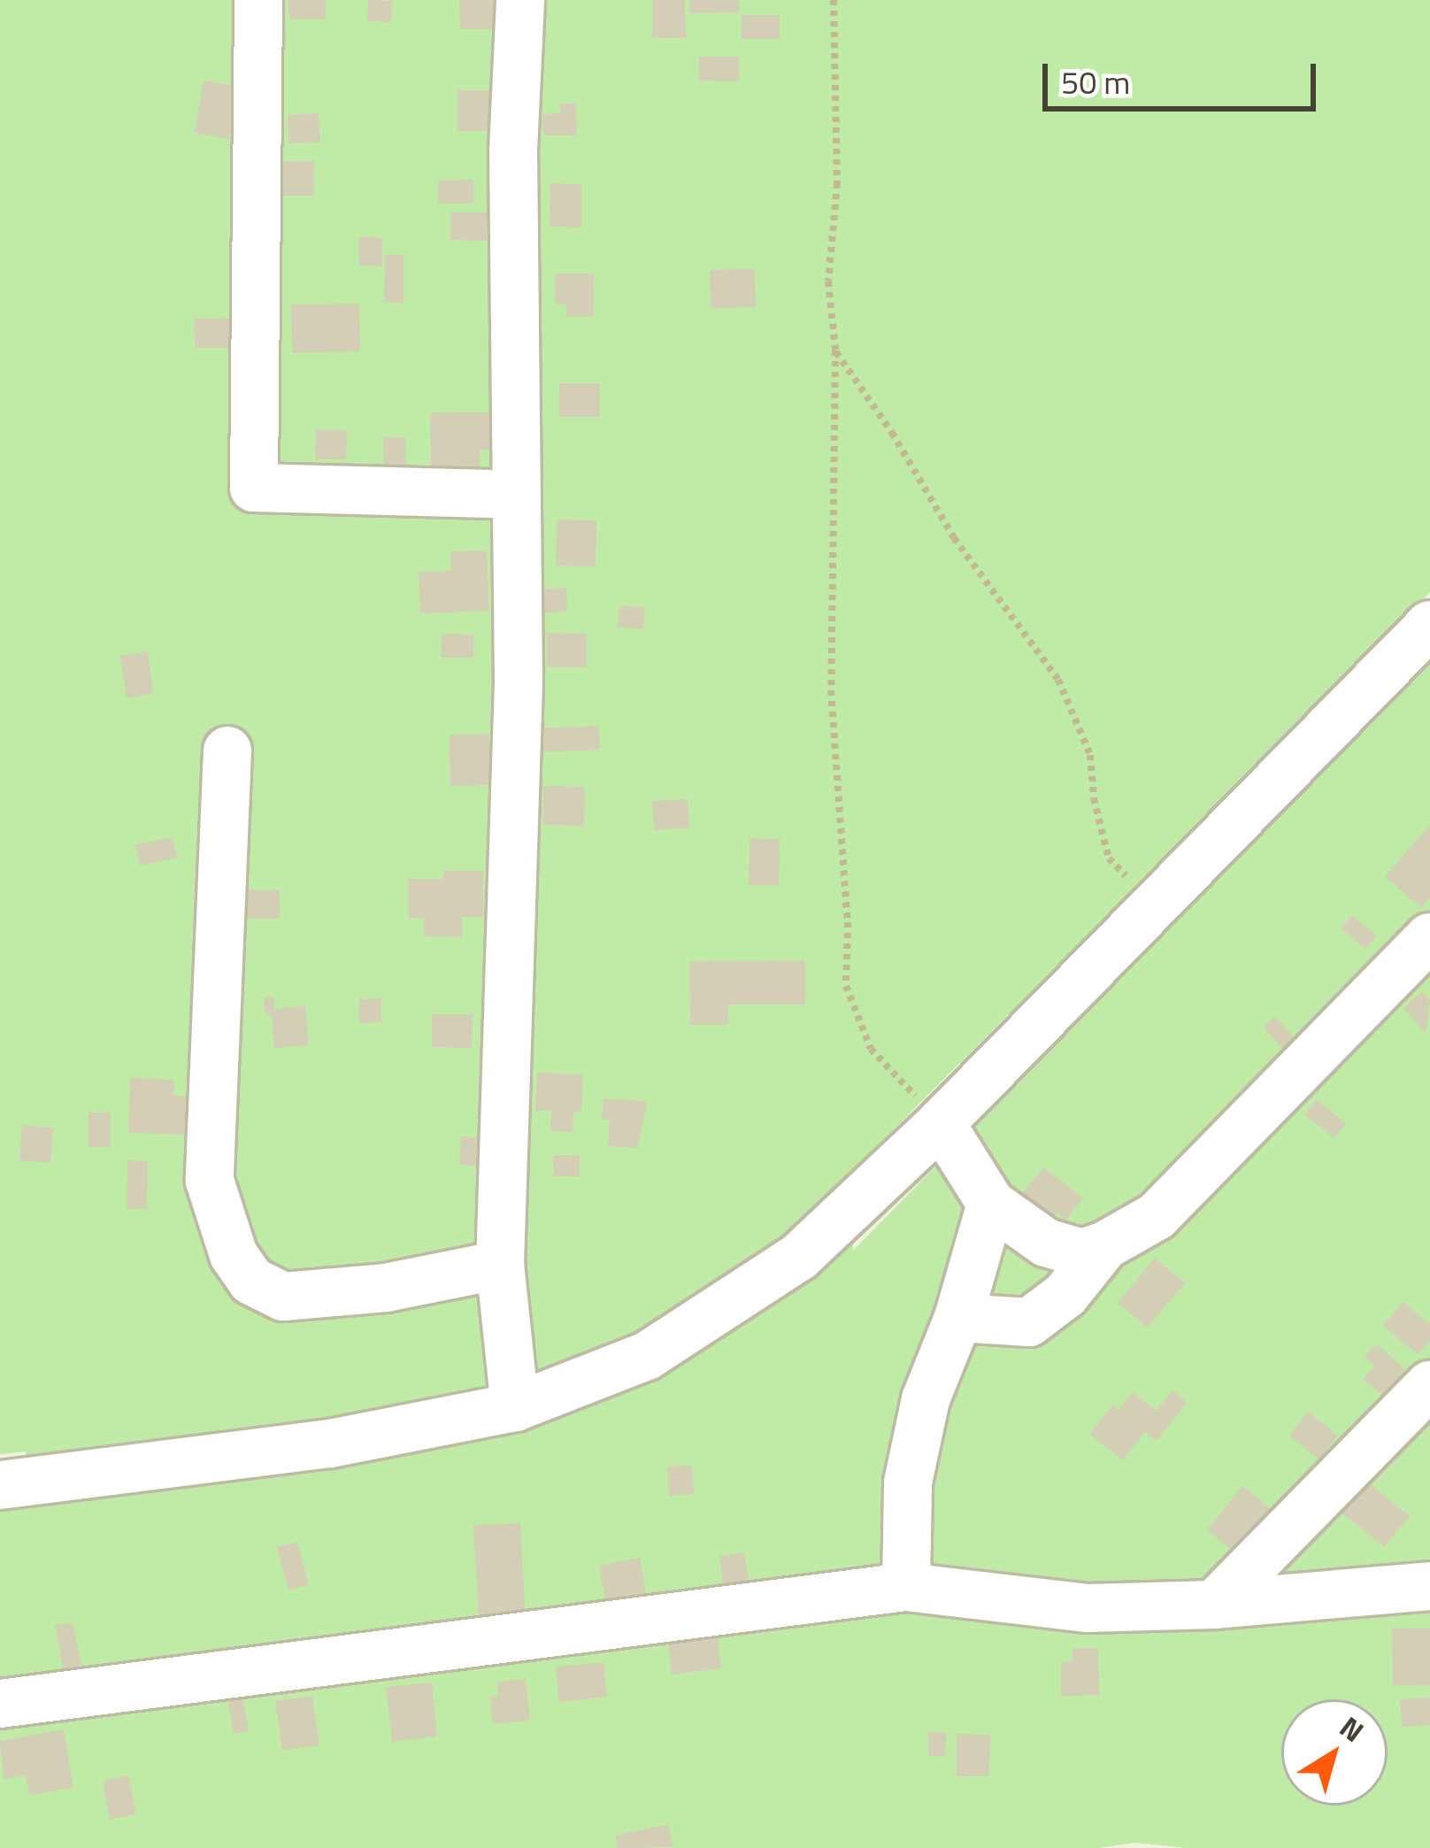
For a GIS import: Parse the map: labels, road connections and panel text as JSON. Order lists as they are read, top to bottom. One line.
{"scale_bar":"50 m","north":"top right"}
